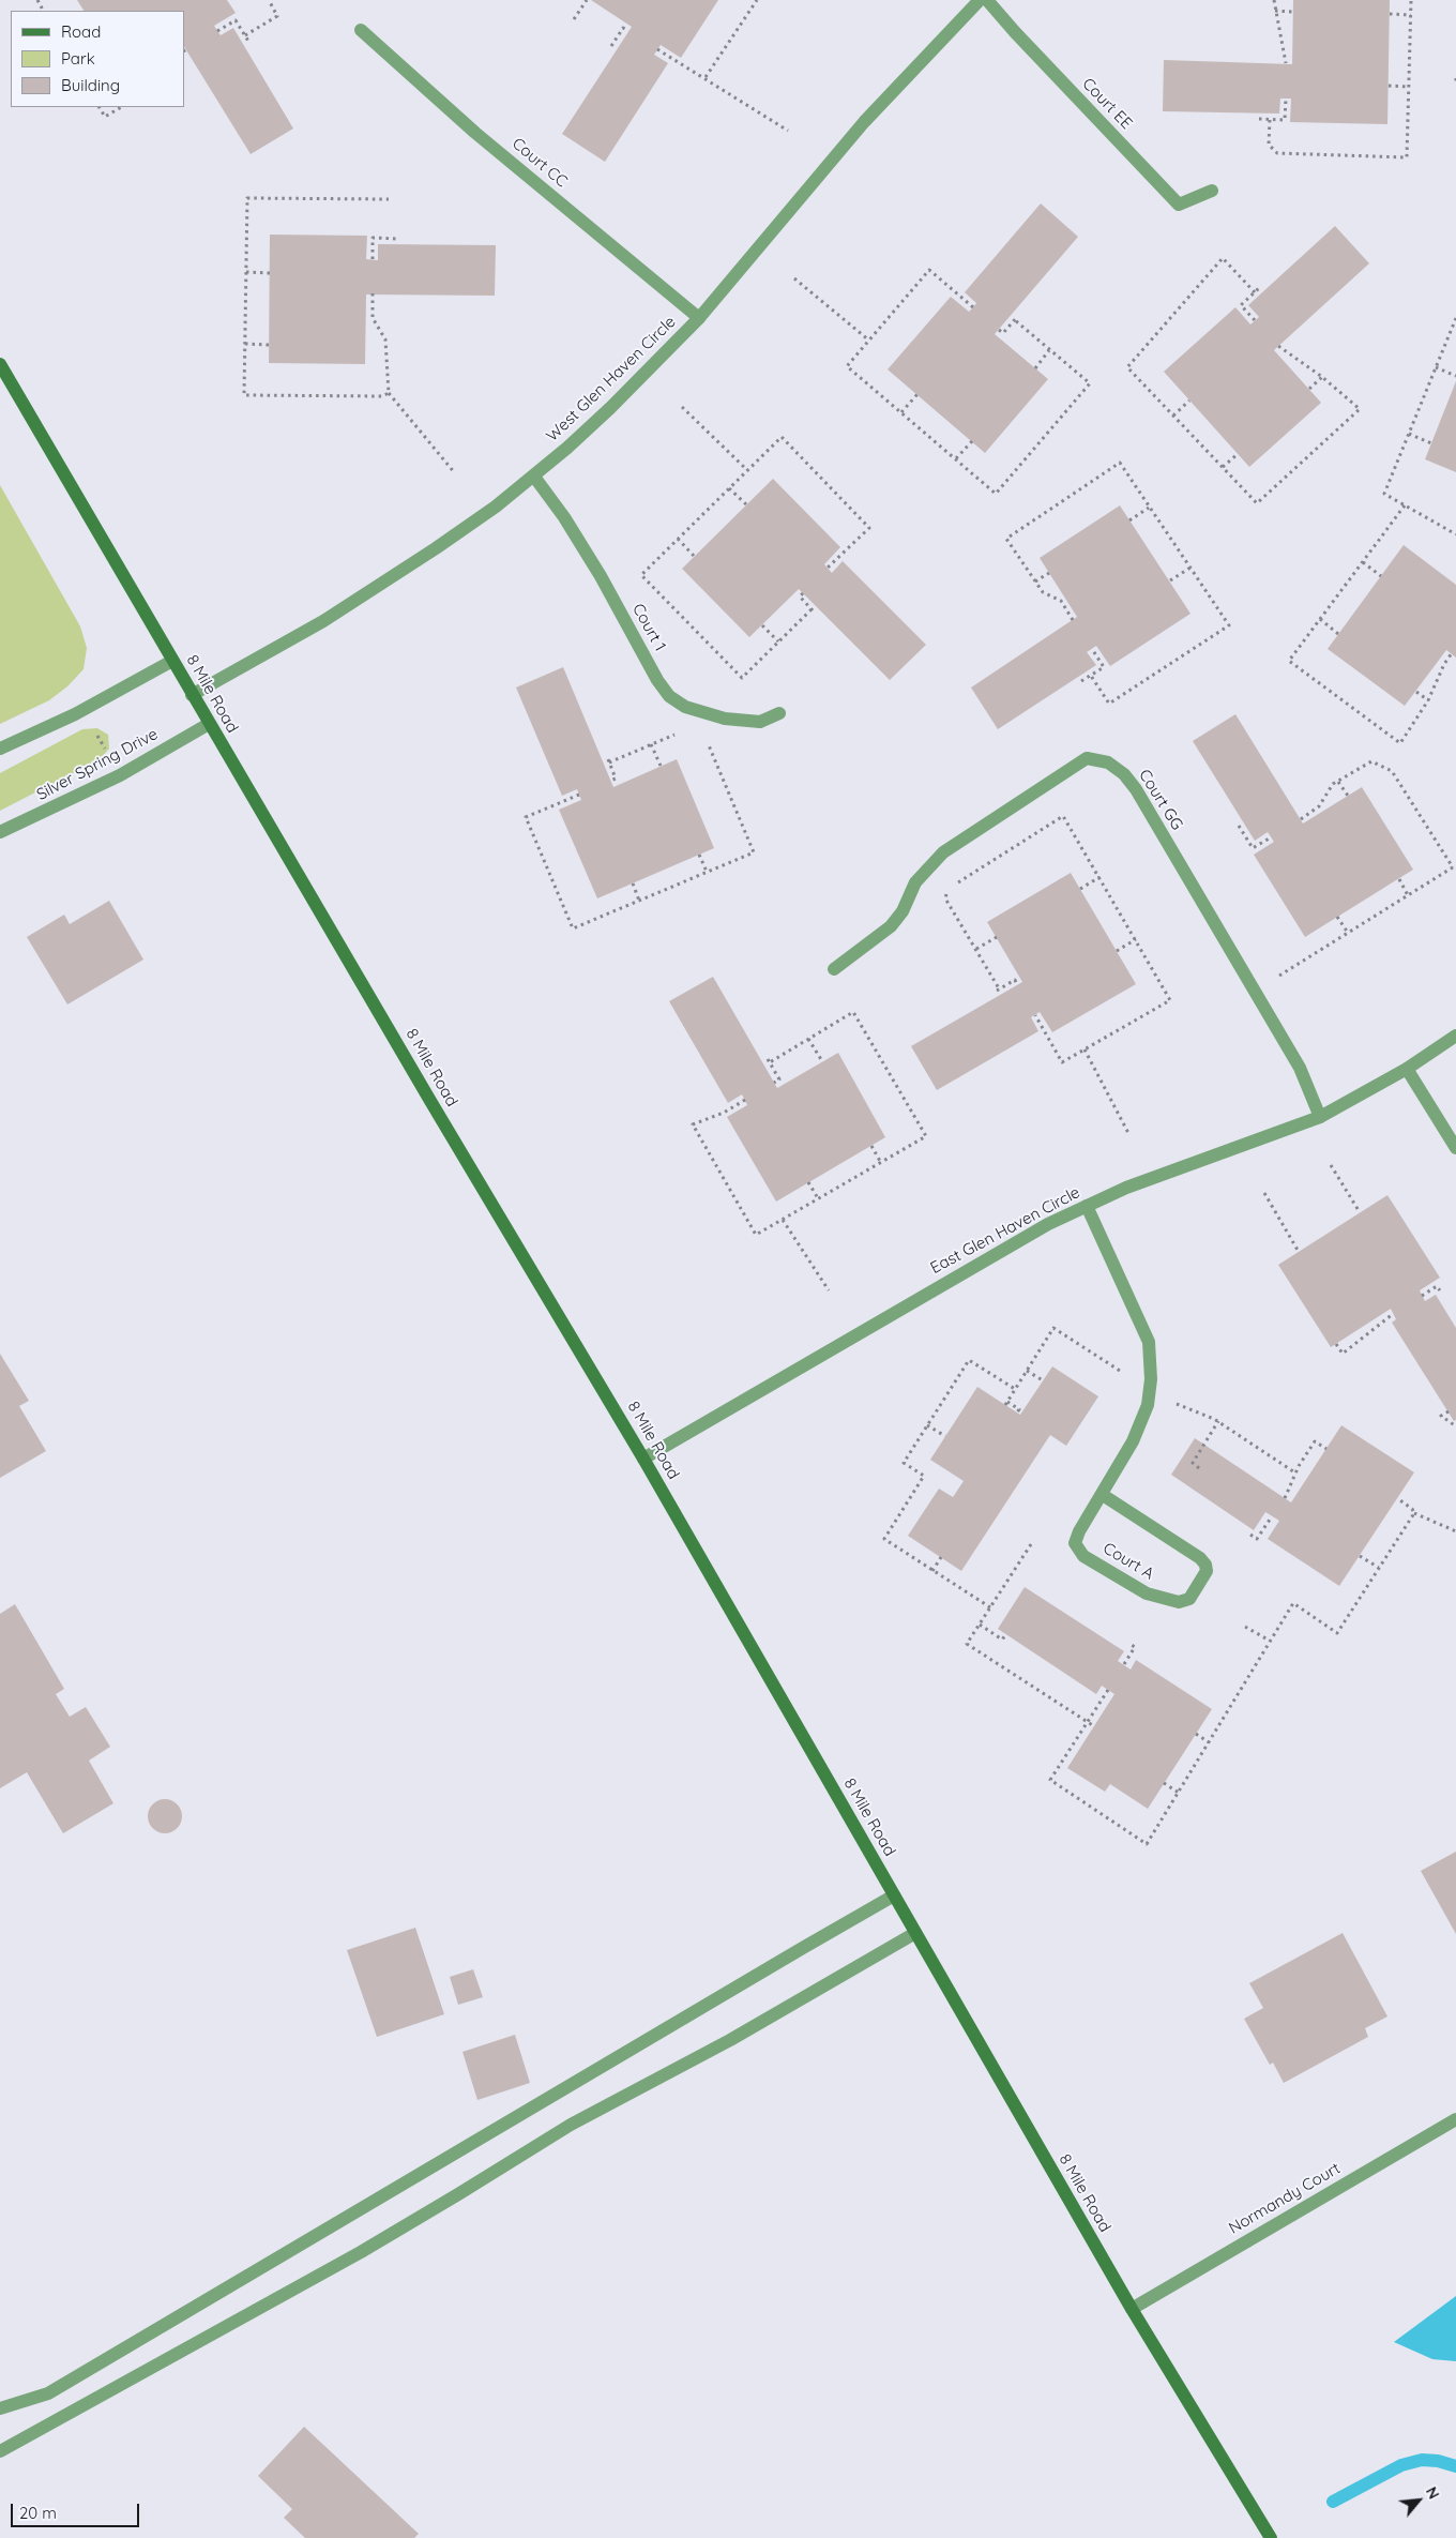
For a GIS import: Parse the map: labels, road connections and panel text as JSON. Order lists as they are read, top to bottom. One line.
{"streets":{"main road":["8 Mile Road"],"street":["Court EE","Court CC","West Glen Haven Circle","Court 1","Silver Spring Drive","Court GG","East Glen Haven Circle","Court A","Normandy Court"]},"crossings":[["Court CC","West Glen Haven Circle"],["West Glen Haven Circle","Court 1"],["West Glen Haven Circle","8 Mile Road"],["8 Mile Road","Silver Spring Drive"],["8 Mile Road","East Glen Haven Circle"],["8 Mile Road","Normandy Court"],["Court GG","East Glen Haven Circle"],["East Glen Haven Circle","Court A"]],"legend":["Road","Park","Building"],"scale_bar":"20 m","north":"top right"}
